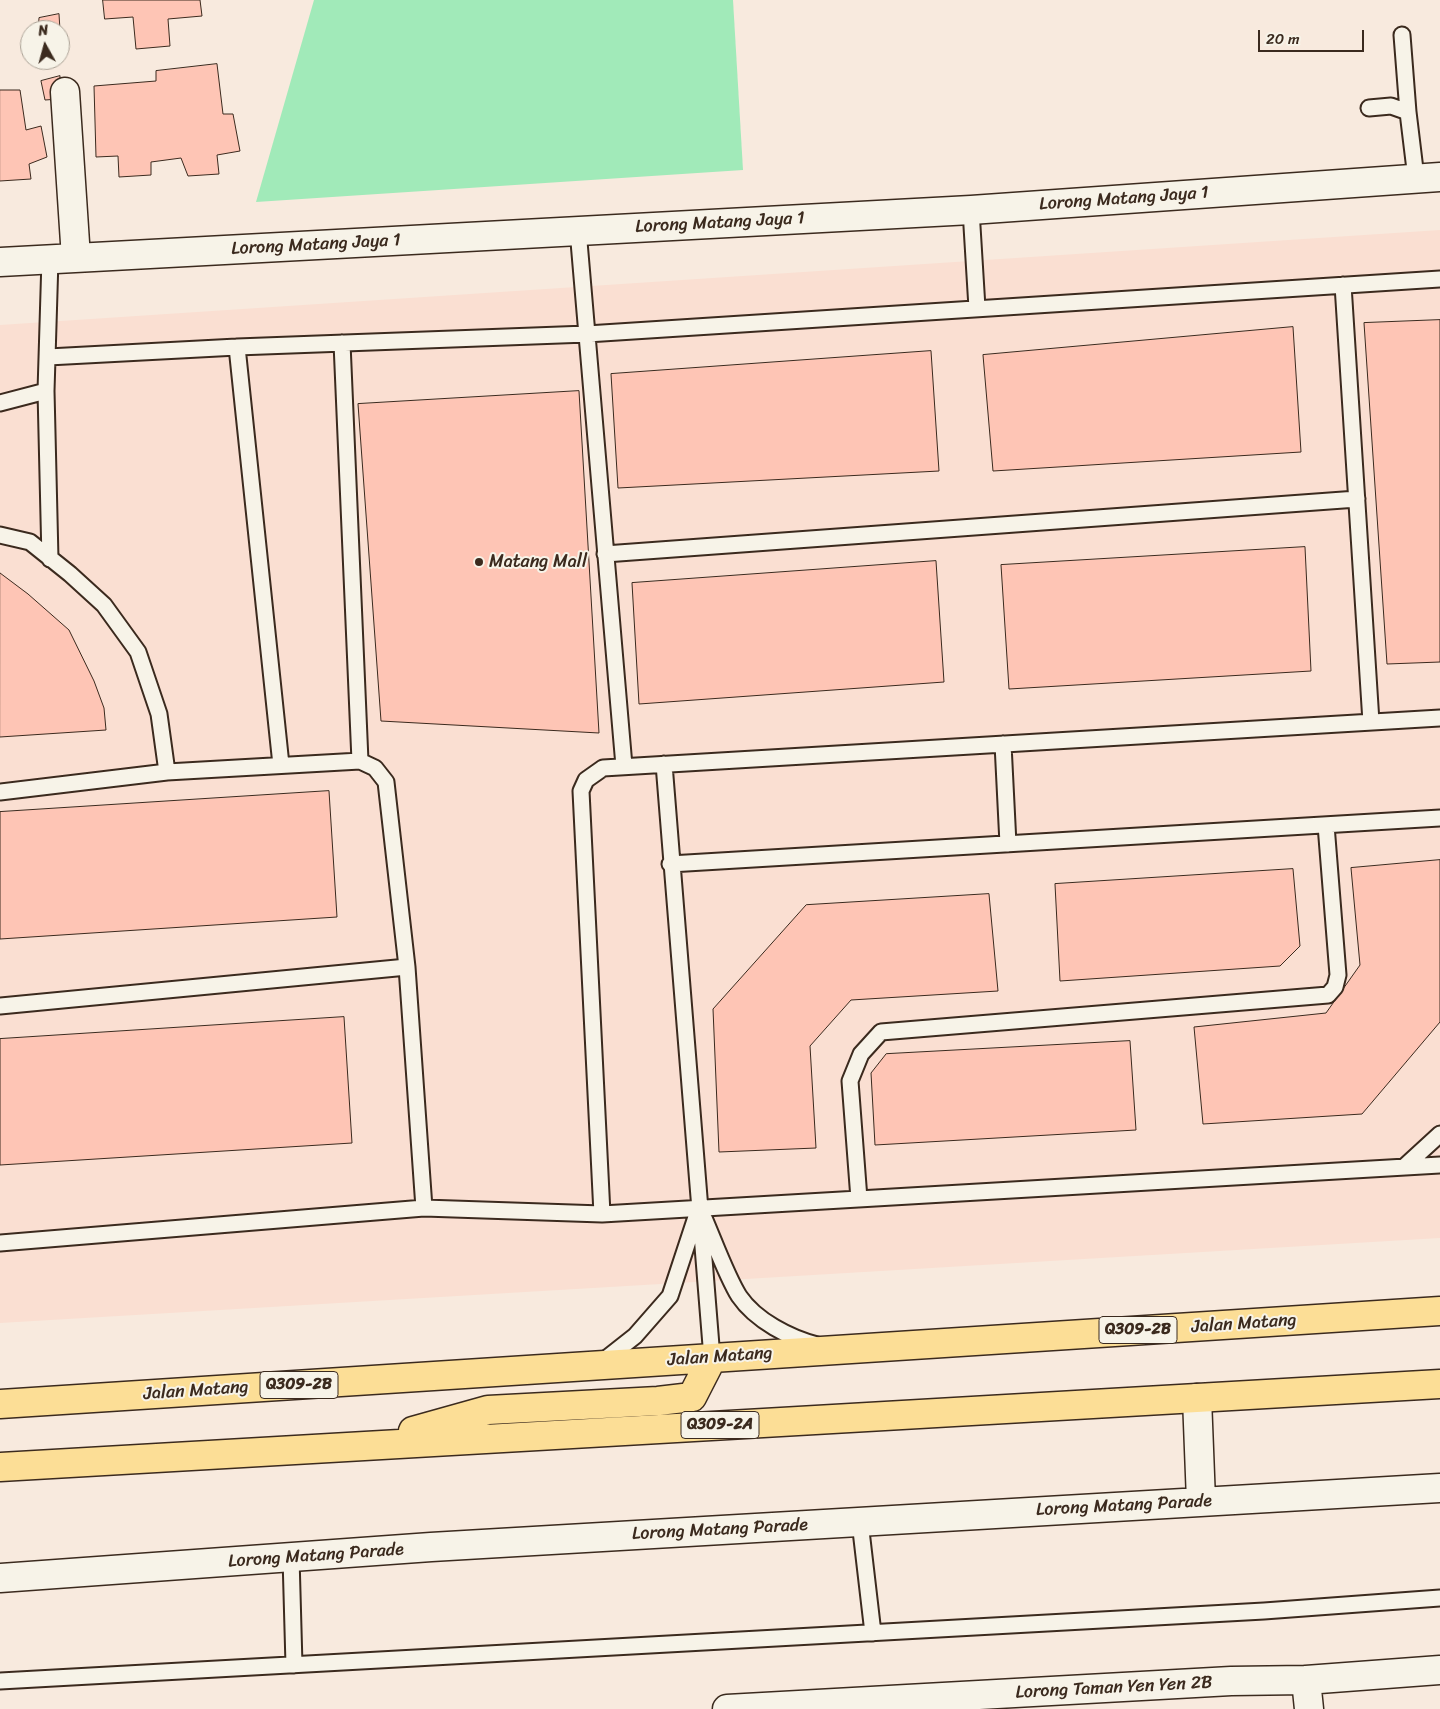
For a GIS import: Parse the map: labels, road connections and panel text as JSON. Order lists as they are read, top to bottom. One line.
{"streets":{"main road":["Jalan Matang","Q309-2B","Q309-2A"],"street":["Lorong Matang Jaya 1","Lorong Matang Parade","Lorong Taman Yen Yen 2B"]},"places":["Matang Mall"],"scale_bar":"20 m","north":"top"}
